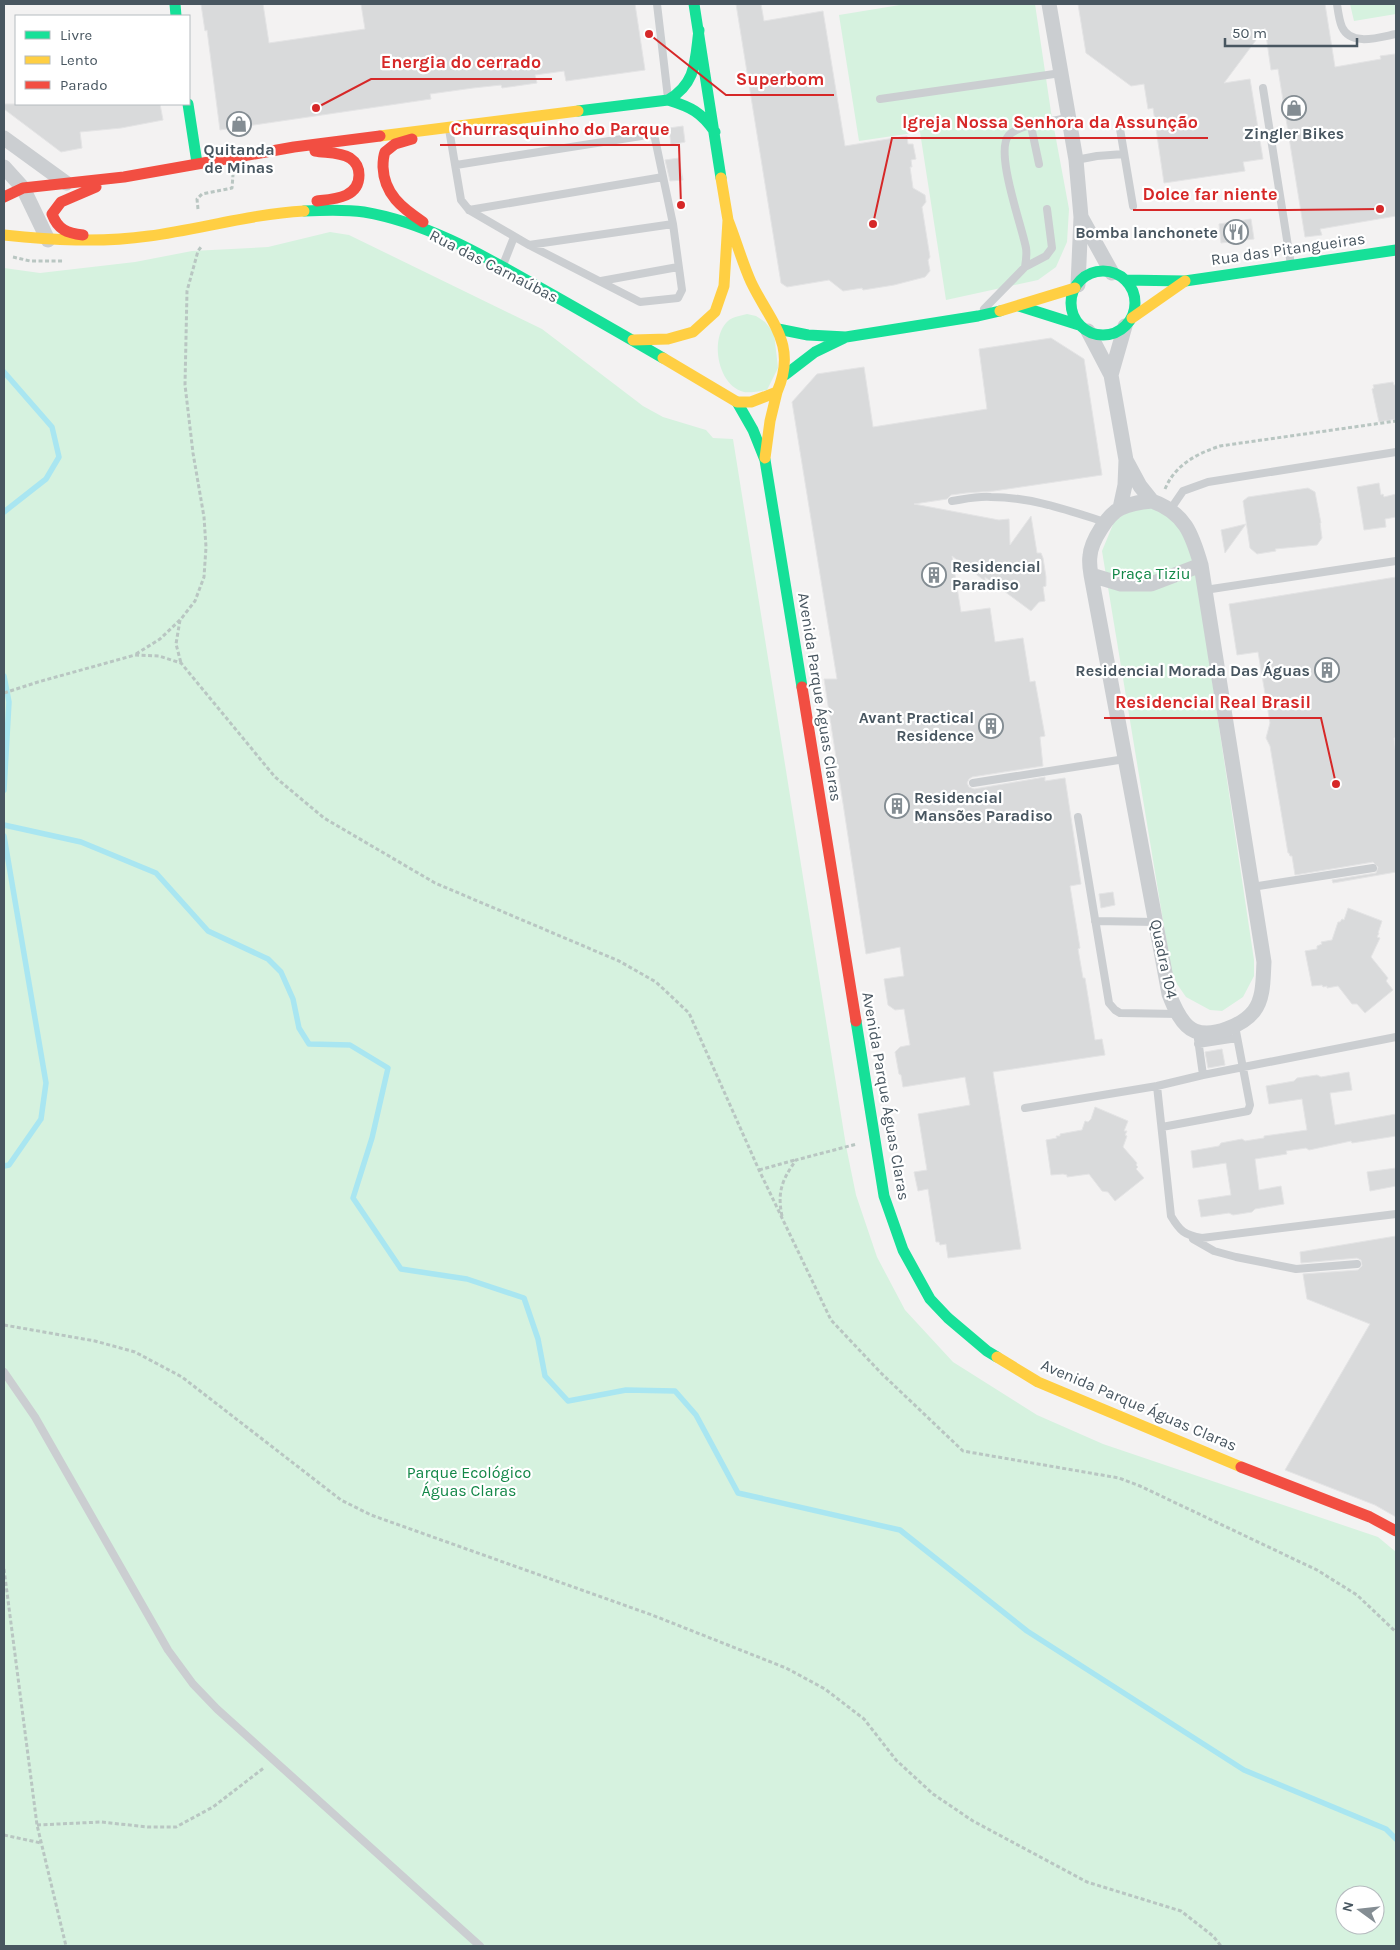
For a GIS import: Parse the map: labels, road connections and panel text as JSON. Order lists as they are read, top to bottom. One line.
{"streets":{"street":["Rua das Pitangueiras","Rua das Carnaúbas","Avenida Parque Águas Claras","Quadra 104"]},"crossings":[["Rua das Carnaúbas","Avenida Parque Águas Claras"]],"parks":["Praça Tiziu","Parque Ecológico Águas Claras"],"places":{"other":["Superbom","Energia do cerrado","Churrasquinho do Parque","Dolce far niente","Igreja Nossa Senhora da Assunção","Residencial Real Brasil"],"shop":["Zingler Bikes","Quitanda de Minas"],"restaurant":["Bomba lanchonete"],"building":["Residencial Paradiso","Residencial Morada Das Águas","Avant Practical Residence","Residencial Mansões Paradiso"]},"legend":["Livre","Lento","Parado"],"scale_bar":"50 m","north":"left"}
